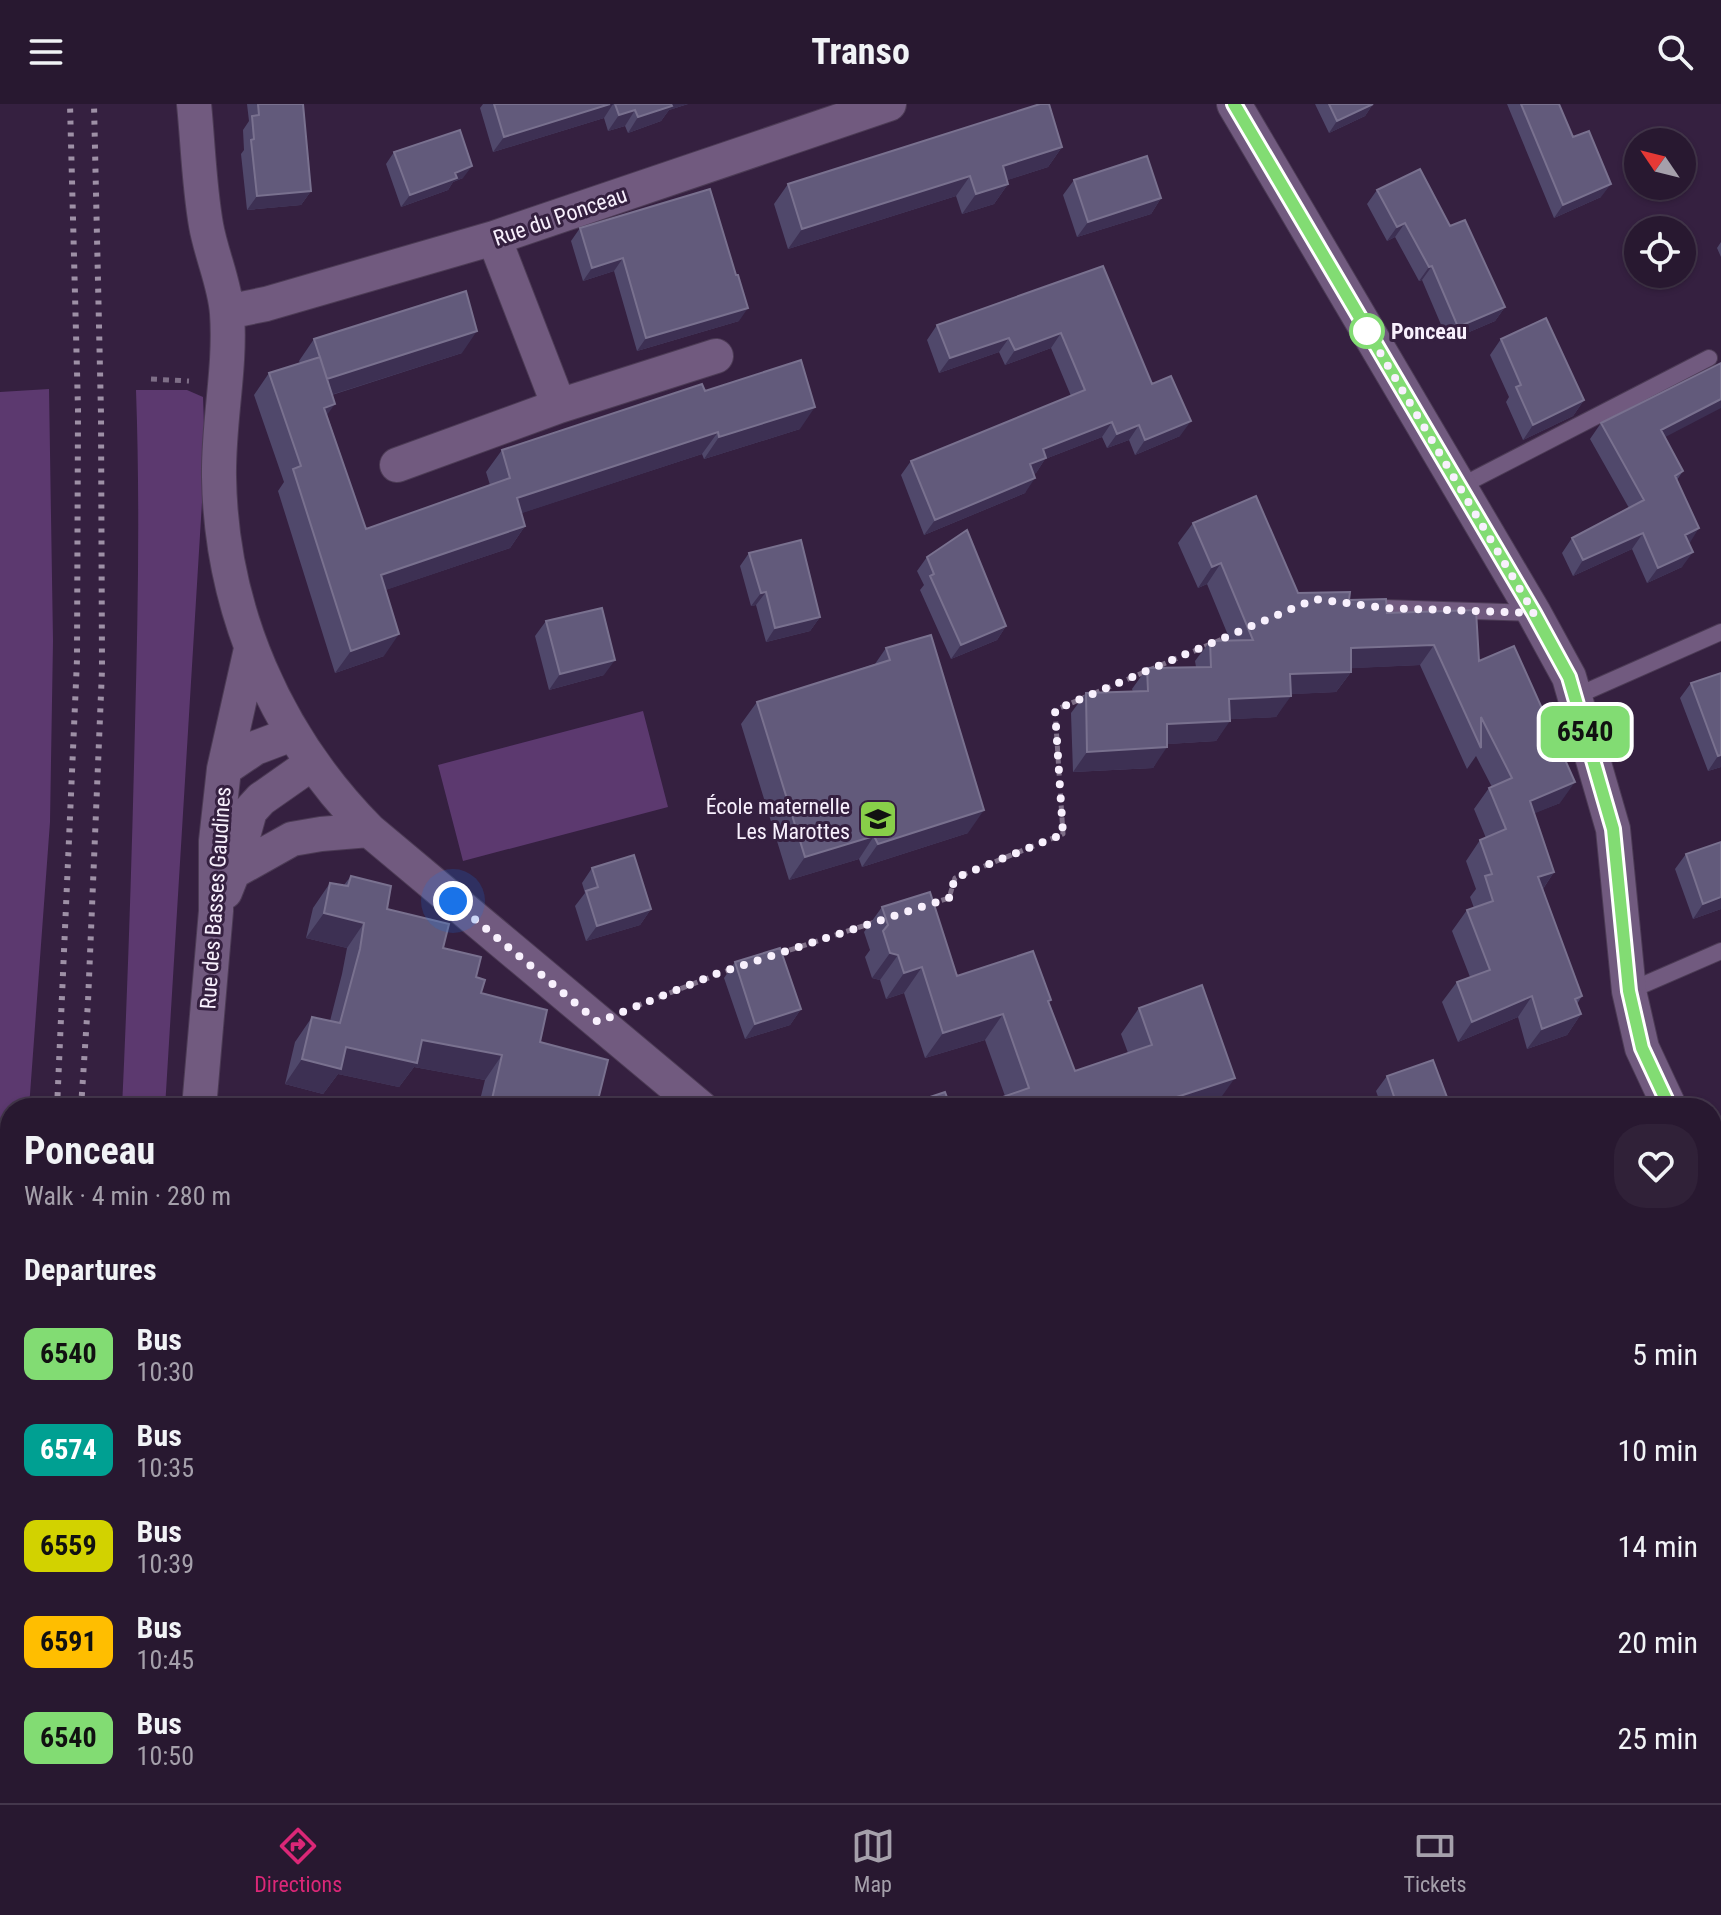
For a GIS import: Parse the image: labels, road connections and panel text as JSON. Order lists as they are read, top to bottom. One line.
{"streets":{"street":["Rue du Ponceau","Rue des Basses Gaudines"]},"places":{"other":["Ponceau"],"school or university":["École maternelle Les Marottes"]},"lines":["bus line 6540"],"north":"top left","page":{"header":"Transo","on_map":"6540","heading":[["Ponceau","Walk · 4 min · 280 m"],"Departures"],"list":[{"mark":"6540","name":"Bus","note":"10:30","value":"5 min"},{"mark":"6574","name":"Bus","note":"10:35","value":"10 min"},{"mark":"6559","name":"Bus","note":"10:39","value":"14 min"},{"mark":"6591","name":"Bus","note":"10:45","value":"20 min"},{"mark":"6540","name":"Bus","note":"10:50","value":"25 min"}],"tabs":["Directions","Map","Tickets"]}}
